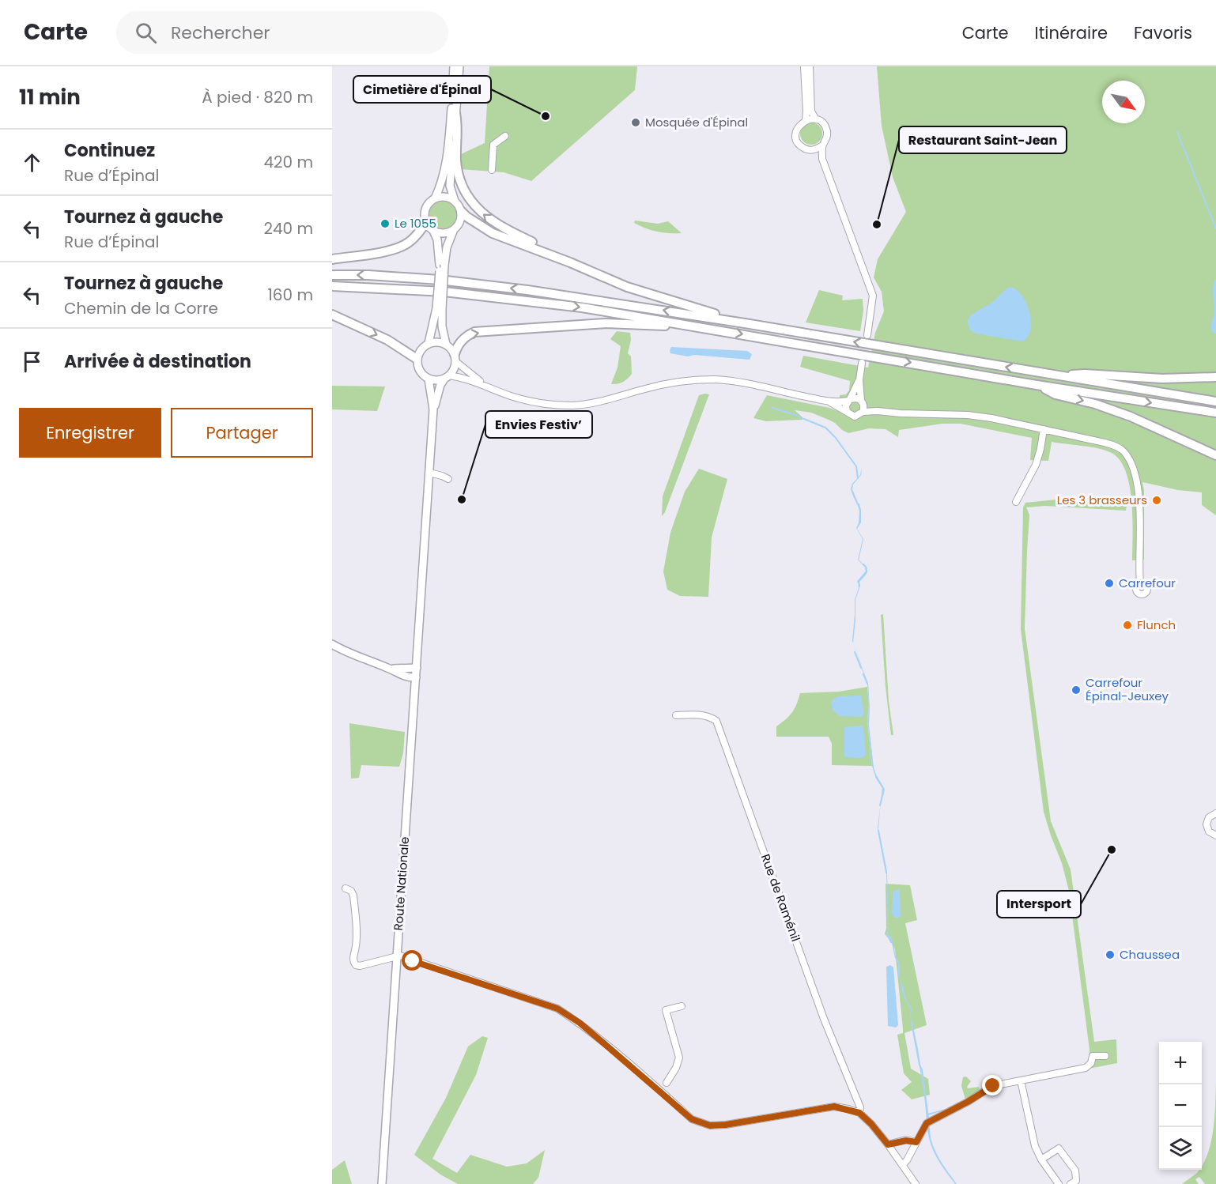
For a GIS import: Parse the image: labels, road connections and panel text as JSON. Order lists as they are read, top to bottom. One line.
{"streets":{"main road":["Route Nationale"],"street":["Rue de Raménil"]},"places":["Cimetière d'Épinal","Mosquée d'Épinal","Le 1055","Restaurant Saint-Jean","Envies Festiv’","Les 3 brasseurs","Carrefour","Flunch","Carrefour Épinal-Jeuxey","Intersport","Chaussea"],"north":"bottom right","page":{"header":"Carte","search":"Rechercher","nav":["Carte","Itinéraire","Favoris"],"heading":["11 min","À pied · 820 m"],"list":[["Continuez","Rue d’Épinal","420 m"],["Tournez à gauche","Rue d’Épinal","240 m"],["Tournez à gauche","Chemin de la Corre","160 m"],"Arrivée à destination"],"buttons":["Enregistrer","Partager"],"map_buttons":["+","−"]}}
